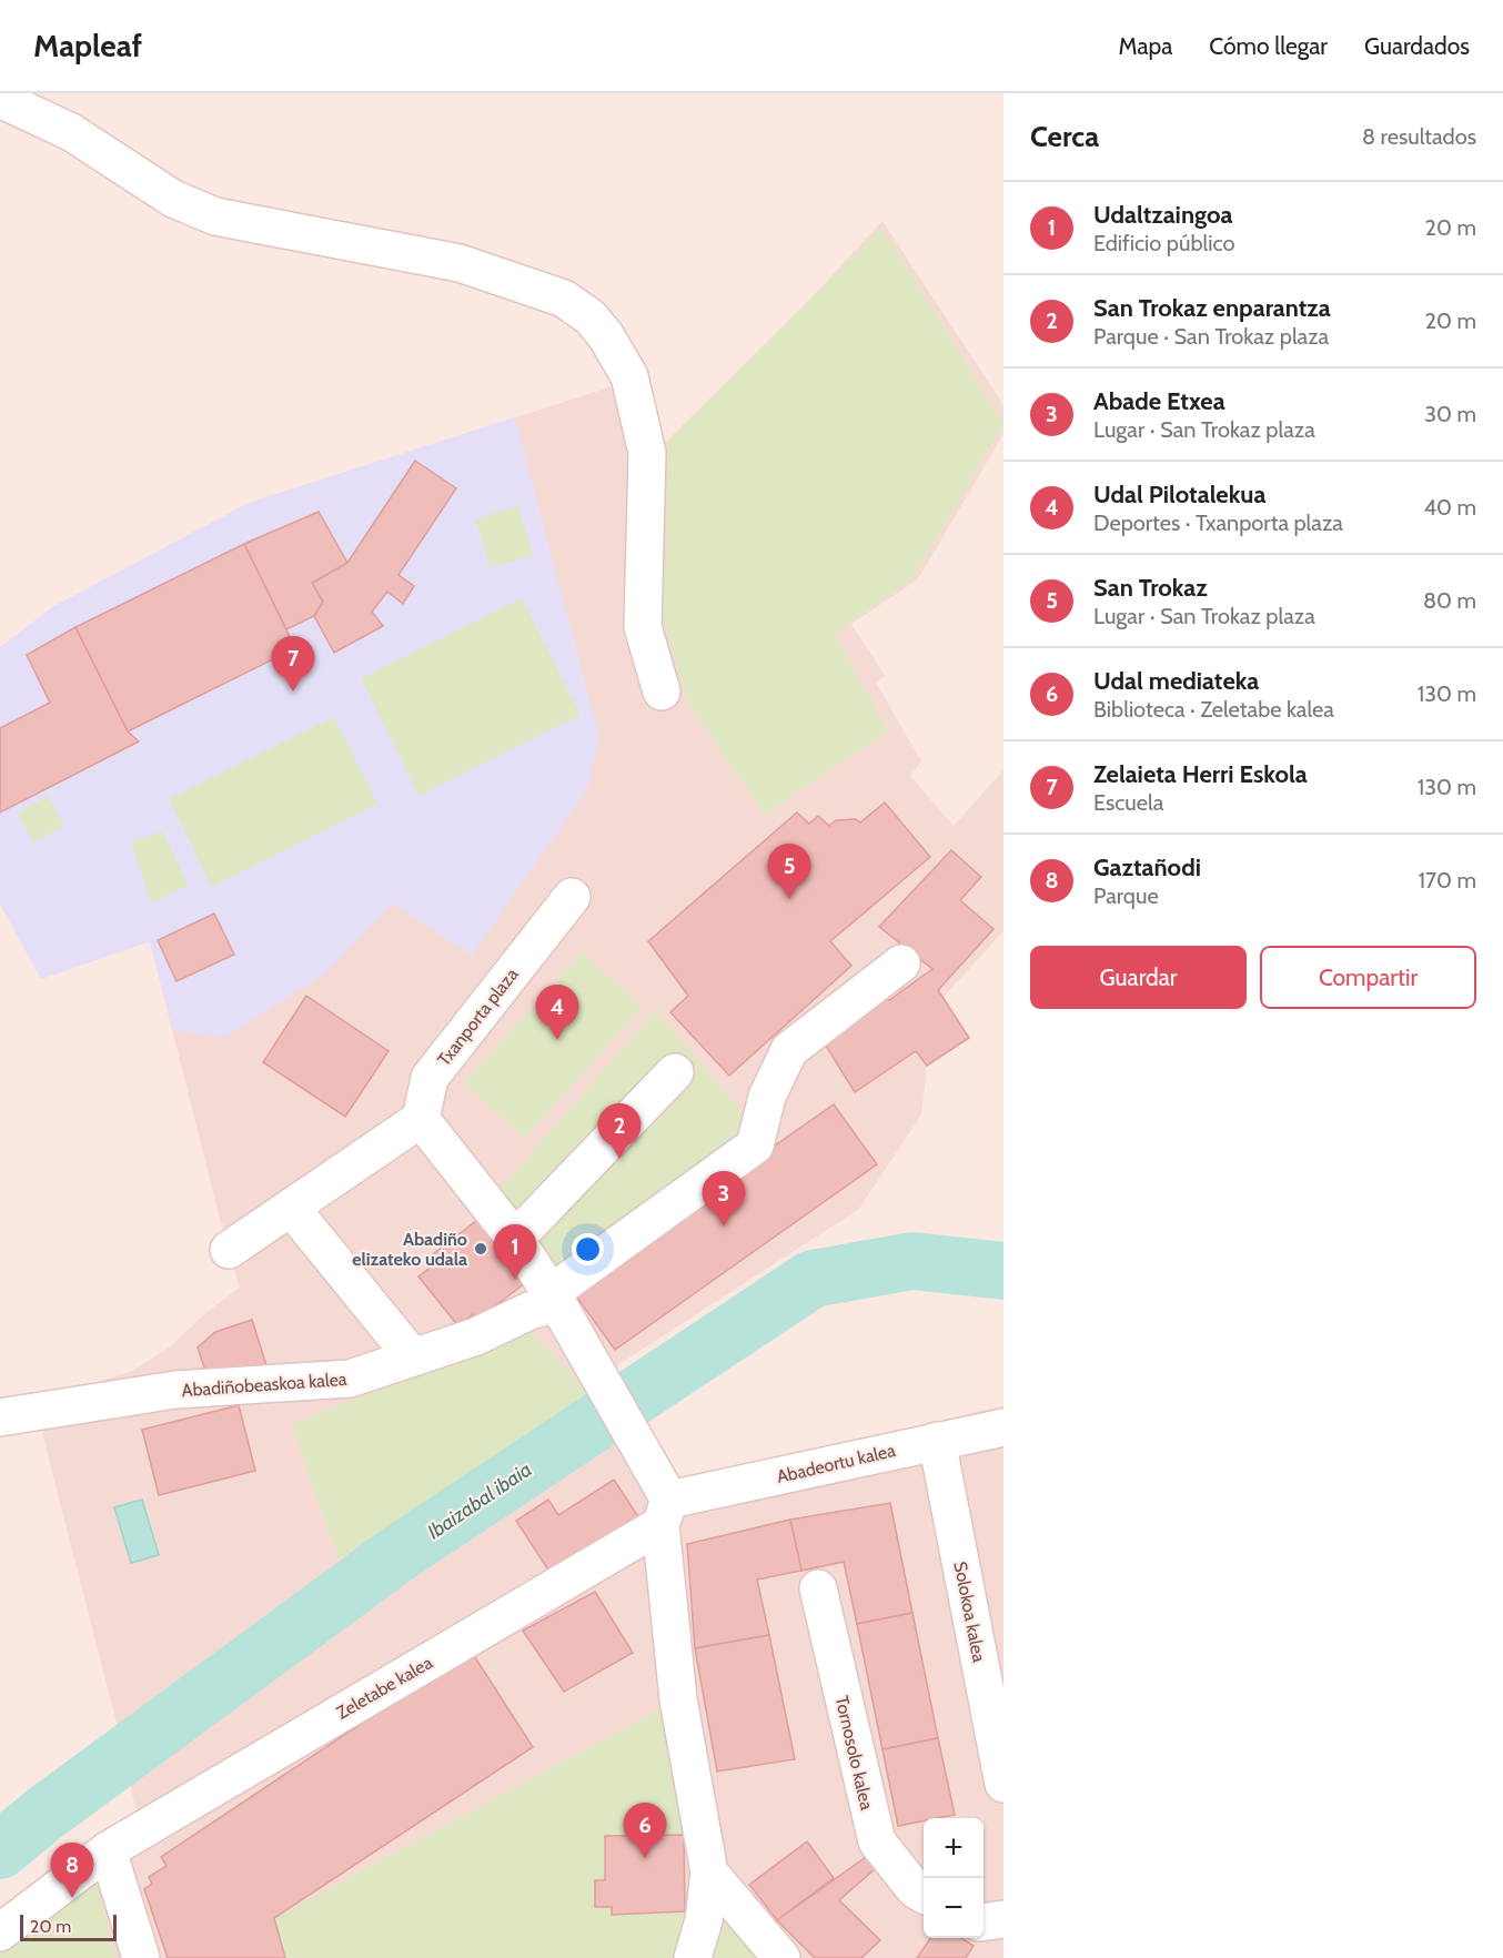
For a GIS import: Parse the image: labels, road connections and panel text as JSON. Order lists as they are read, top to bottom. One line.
{"streets":{"street":["Txanporta plaza","Abadiñobeaskoa kalea","Abadeortu kalea","Solokoa kalea","Zeletabe kalea","Tornosolo kalea"]},"crossings":[["Abadeortu kalea","Solokoa kalea"],["Abadeortu kalea","Zeletabe kalea"]],"water":["Ibaizabal ibaia"],"places":["Abadiño elizateko udala"],"scale_bar":"20 m","page":{"header":"Mapleaf","nav":["Mapa","Cómo llegar","Guardados"],"heading":["Cerca","8 resultados"],"list":[{"mark":"1","name":"Udaltzaingoa","note":"Edificio público","value":"20 m"},{"mark":"2","name":"San Trokaz enparantza","note":"Parque · San Trokaz plaza","value":"20 m"},{"mark":"3","name":"Abade Etxea","note":"Lugar · San Trokaz plaza","value":"30 m"},{"mark":"4","name":"Udal Pilotalekua","note":"Deportes · Txanporta plaza","value":"40 m"},{"mark":"5","name":"San Trokaz","note":"Lugar · San Trokaz plaza","value":"80 m"},{"mark":"6","name":"Udal mediateka","note":"Biblioteca · Zeletabe kalea","value":"130 m"},{"mark":"7","name":"Zelaieta Herri Eskola","note":"Escuela","value":"130 m"},{"mark":"8","name":"Gaztañodi","note":"Parque","value":"170 m"}],"pins":["7","5","4","2","3","1","6","8"],"buttons":["Guardar","Compartir"],"map_buttons":["+","−"],"scale":"20 m"}}
